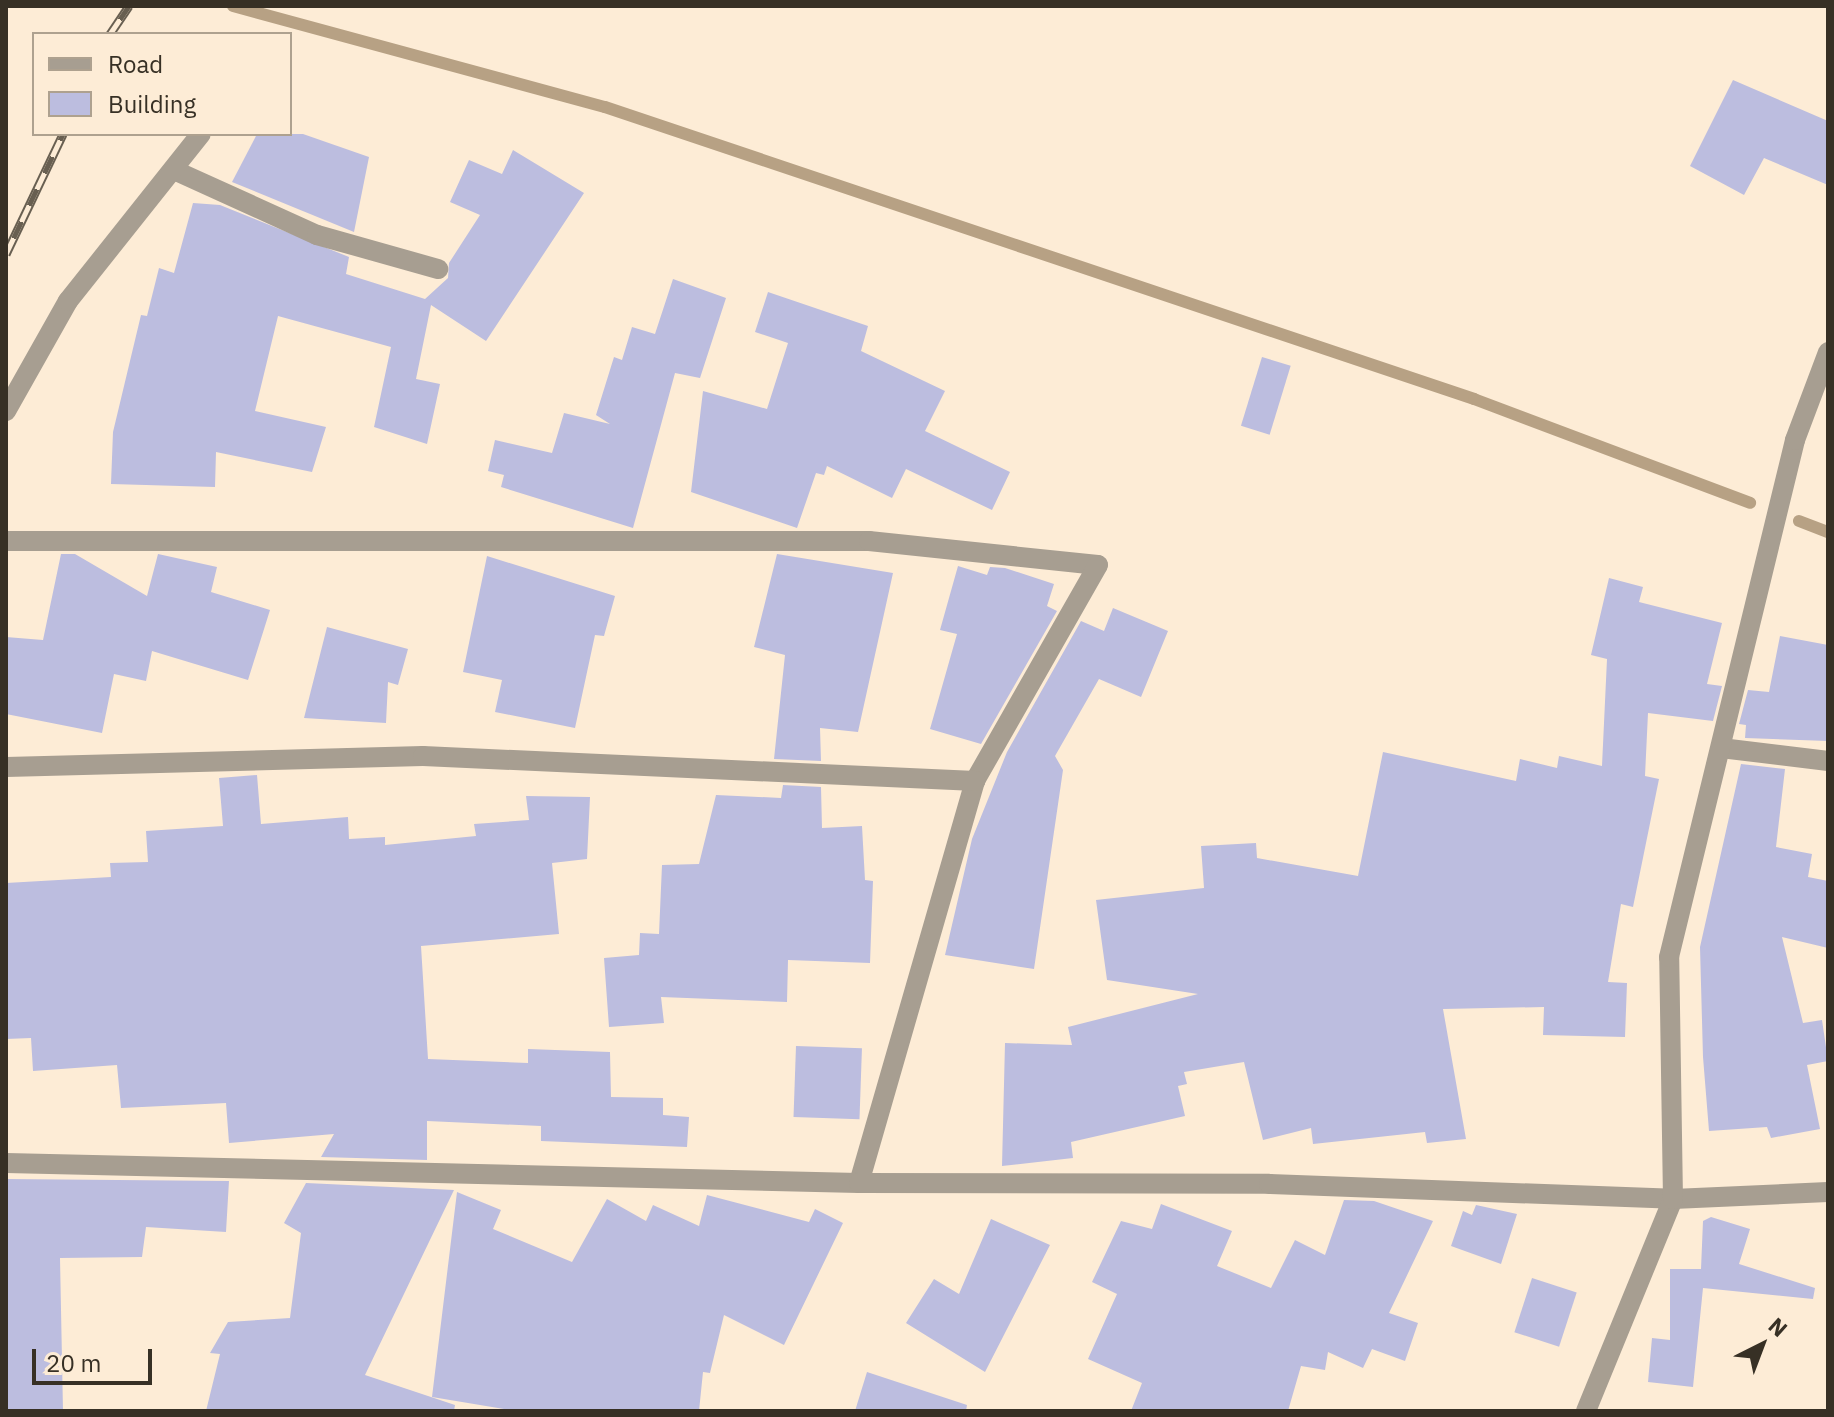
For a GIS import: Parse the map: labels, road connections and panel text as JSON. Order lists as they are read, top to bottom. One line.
{"legend":["Road","Building"],"scale_bar":"20 m","north":"top right"}
